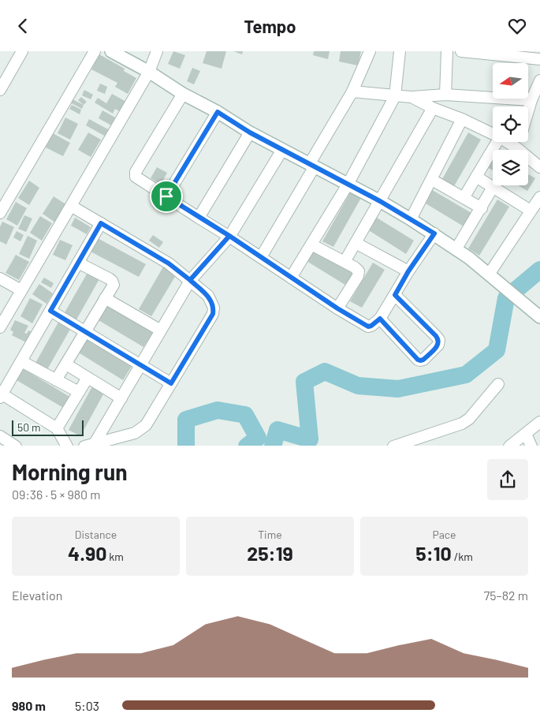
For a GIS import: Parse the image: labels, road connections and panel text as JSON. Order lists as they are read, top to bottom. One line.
{"scale_bar":"50 m","north":"left","page":{"header":"Tempo","scale":"50 m","heading":["Morning run","09:36 · 5 × 980 m"],"stats":[["Distance","4.90 km"],["Time","25:19"],["Pace","5:10 /km"]],"chart":["Elevation","75–82 m"],"list":[{"name":"980 m","note":"5:03"}]}}
